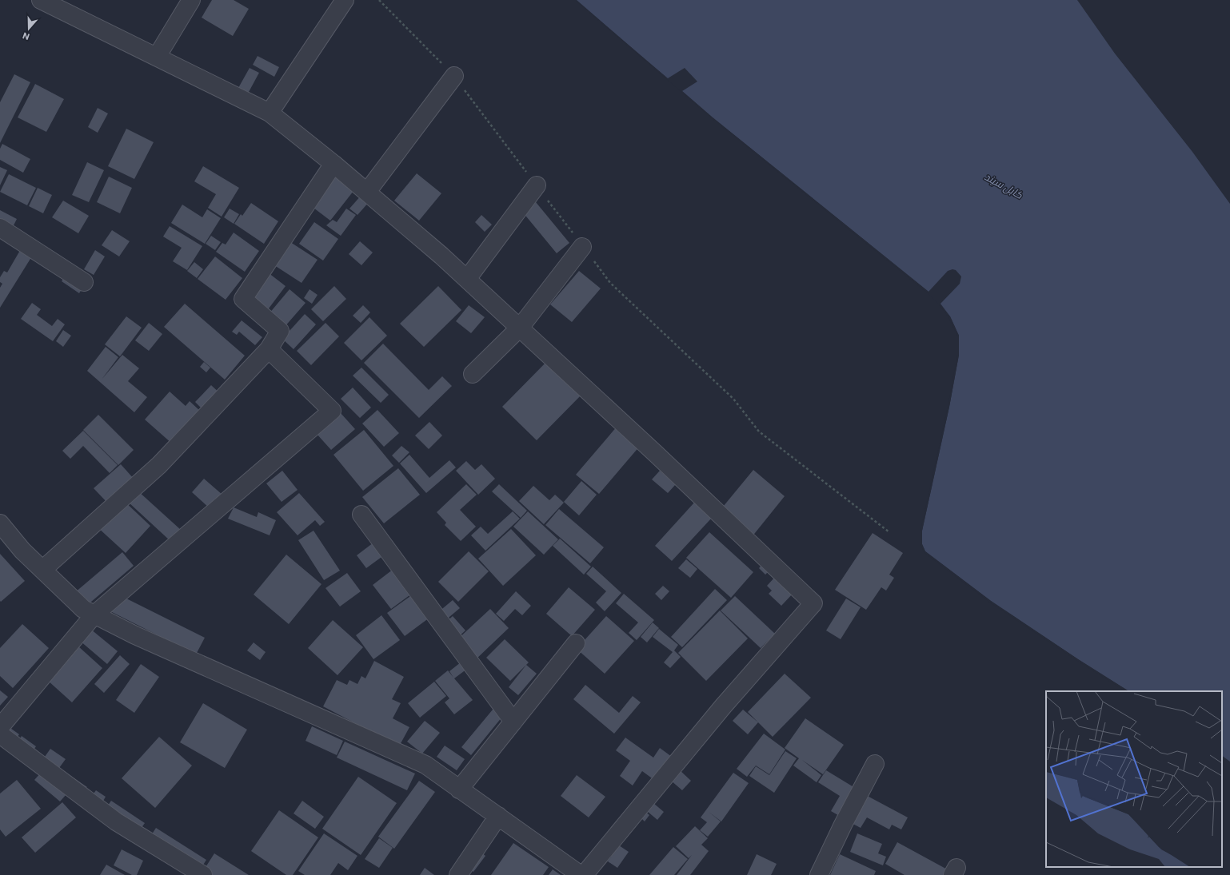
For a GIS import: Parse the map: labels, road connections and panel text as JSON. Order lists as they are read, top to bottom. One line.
{"water":["کابل سيند"],"north":"bottom"}
